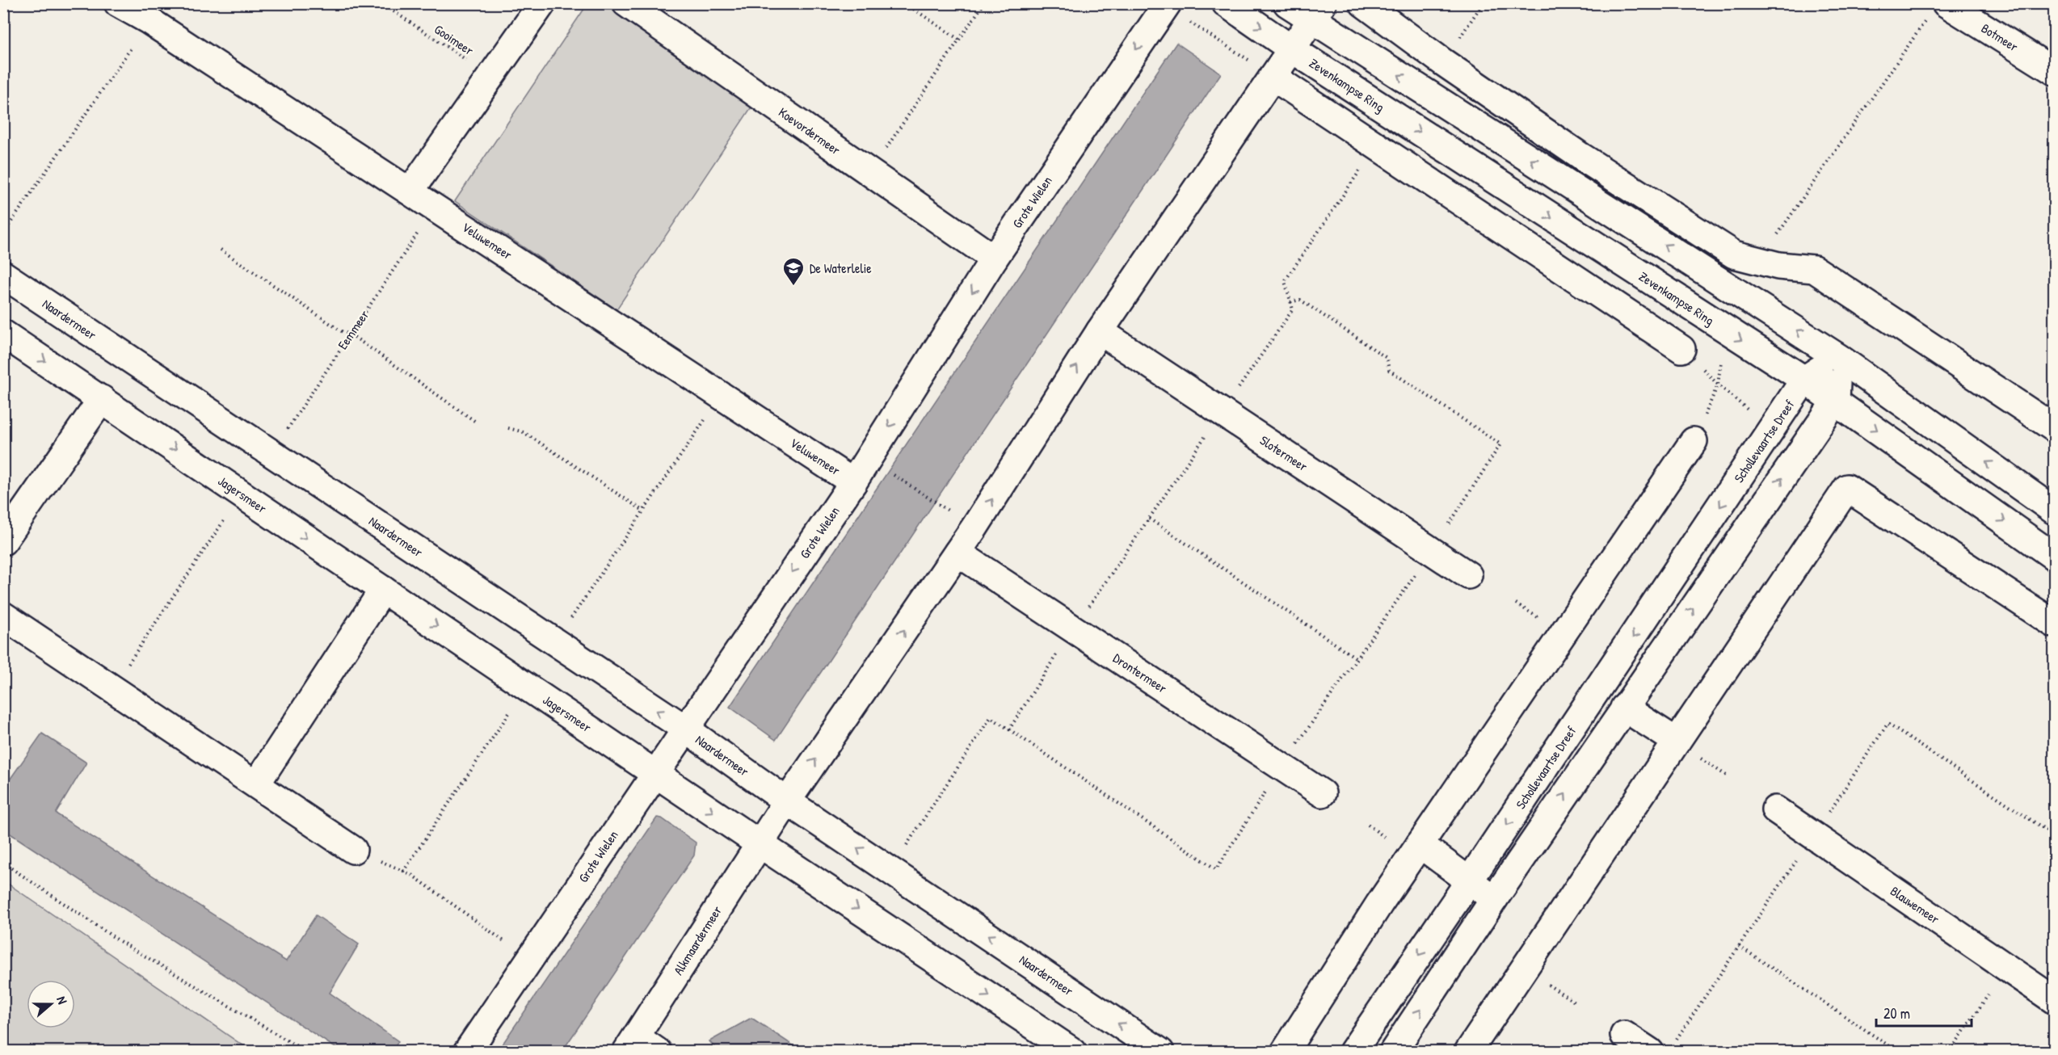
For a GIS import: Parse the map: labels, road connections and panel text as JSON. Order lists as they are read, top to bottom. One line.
{"streets":{"street":["Botmeer","Zevenkampse Ring","Koevordermeer","Grote Wielen","Veluwemeer","Naardermeer","Schollevaartse Dreef","Slotermeer","Jagersmeer","Drontermeer","Blauwemeer","Alkmaardermeer"],"path":["Gooimeer","Eemmeer"]},"crossings":[["Zevenkampse Ring","Schollevaartse Dreef"],["Koevordermeer","Grote Wielen"],["Grote Wielen","Veluwemeer"],["Grote Wielen","Naardermeer"],["Grote Wielen","Jagersmeer"],["Veluwemeer","Eemmeer"],["Naardermeer","Eemmeer"]],"places":{"school or university":["De Waterlelie"]},"scale_bar":"20 m","north":"right"}
